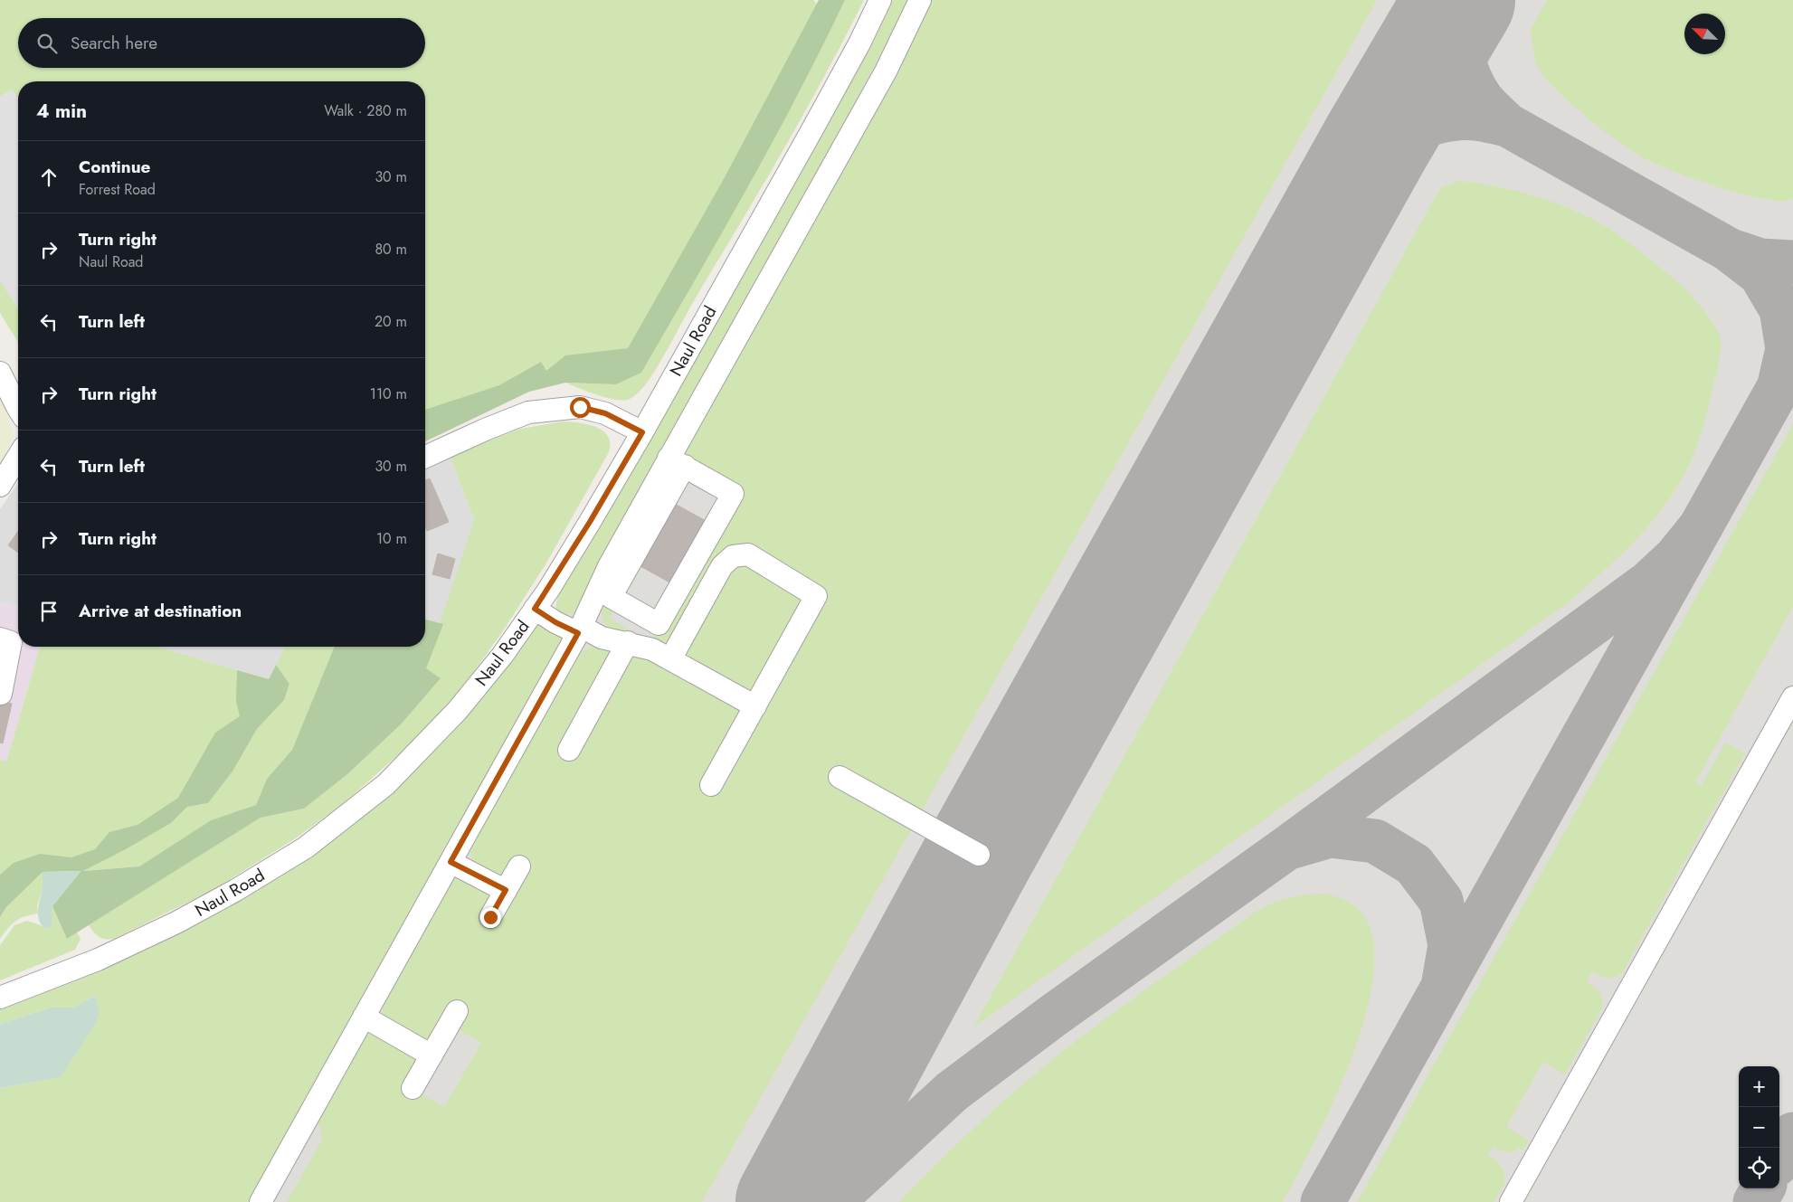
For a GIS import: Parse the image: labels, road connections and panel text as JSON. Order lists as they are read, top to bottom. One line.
{"streets":{"street":["Naul Road"]},"north":"top left","page":{"search":"Search here","heading":["4 min","Walk · 280 m"],"list":[["Continue","Forrest Road","30 m"],["Turn right","Naul Road","80 m"],["Turn left","20 m"],["Turn right","110 m"],["Turn left","30 m"],["Turn right","10 m"],"Arrive at destination"],"map_buttons":["+","−"]}}
